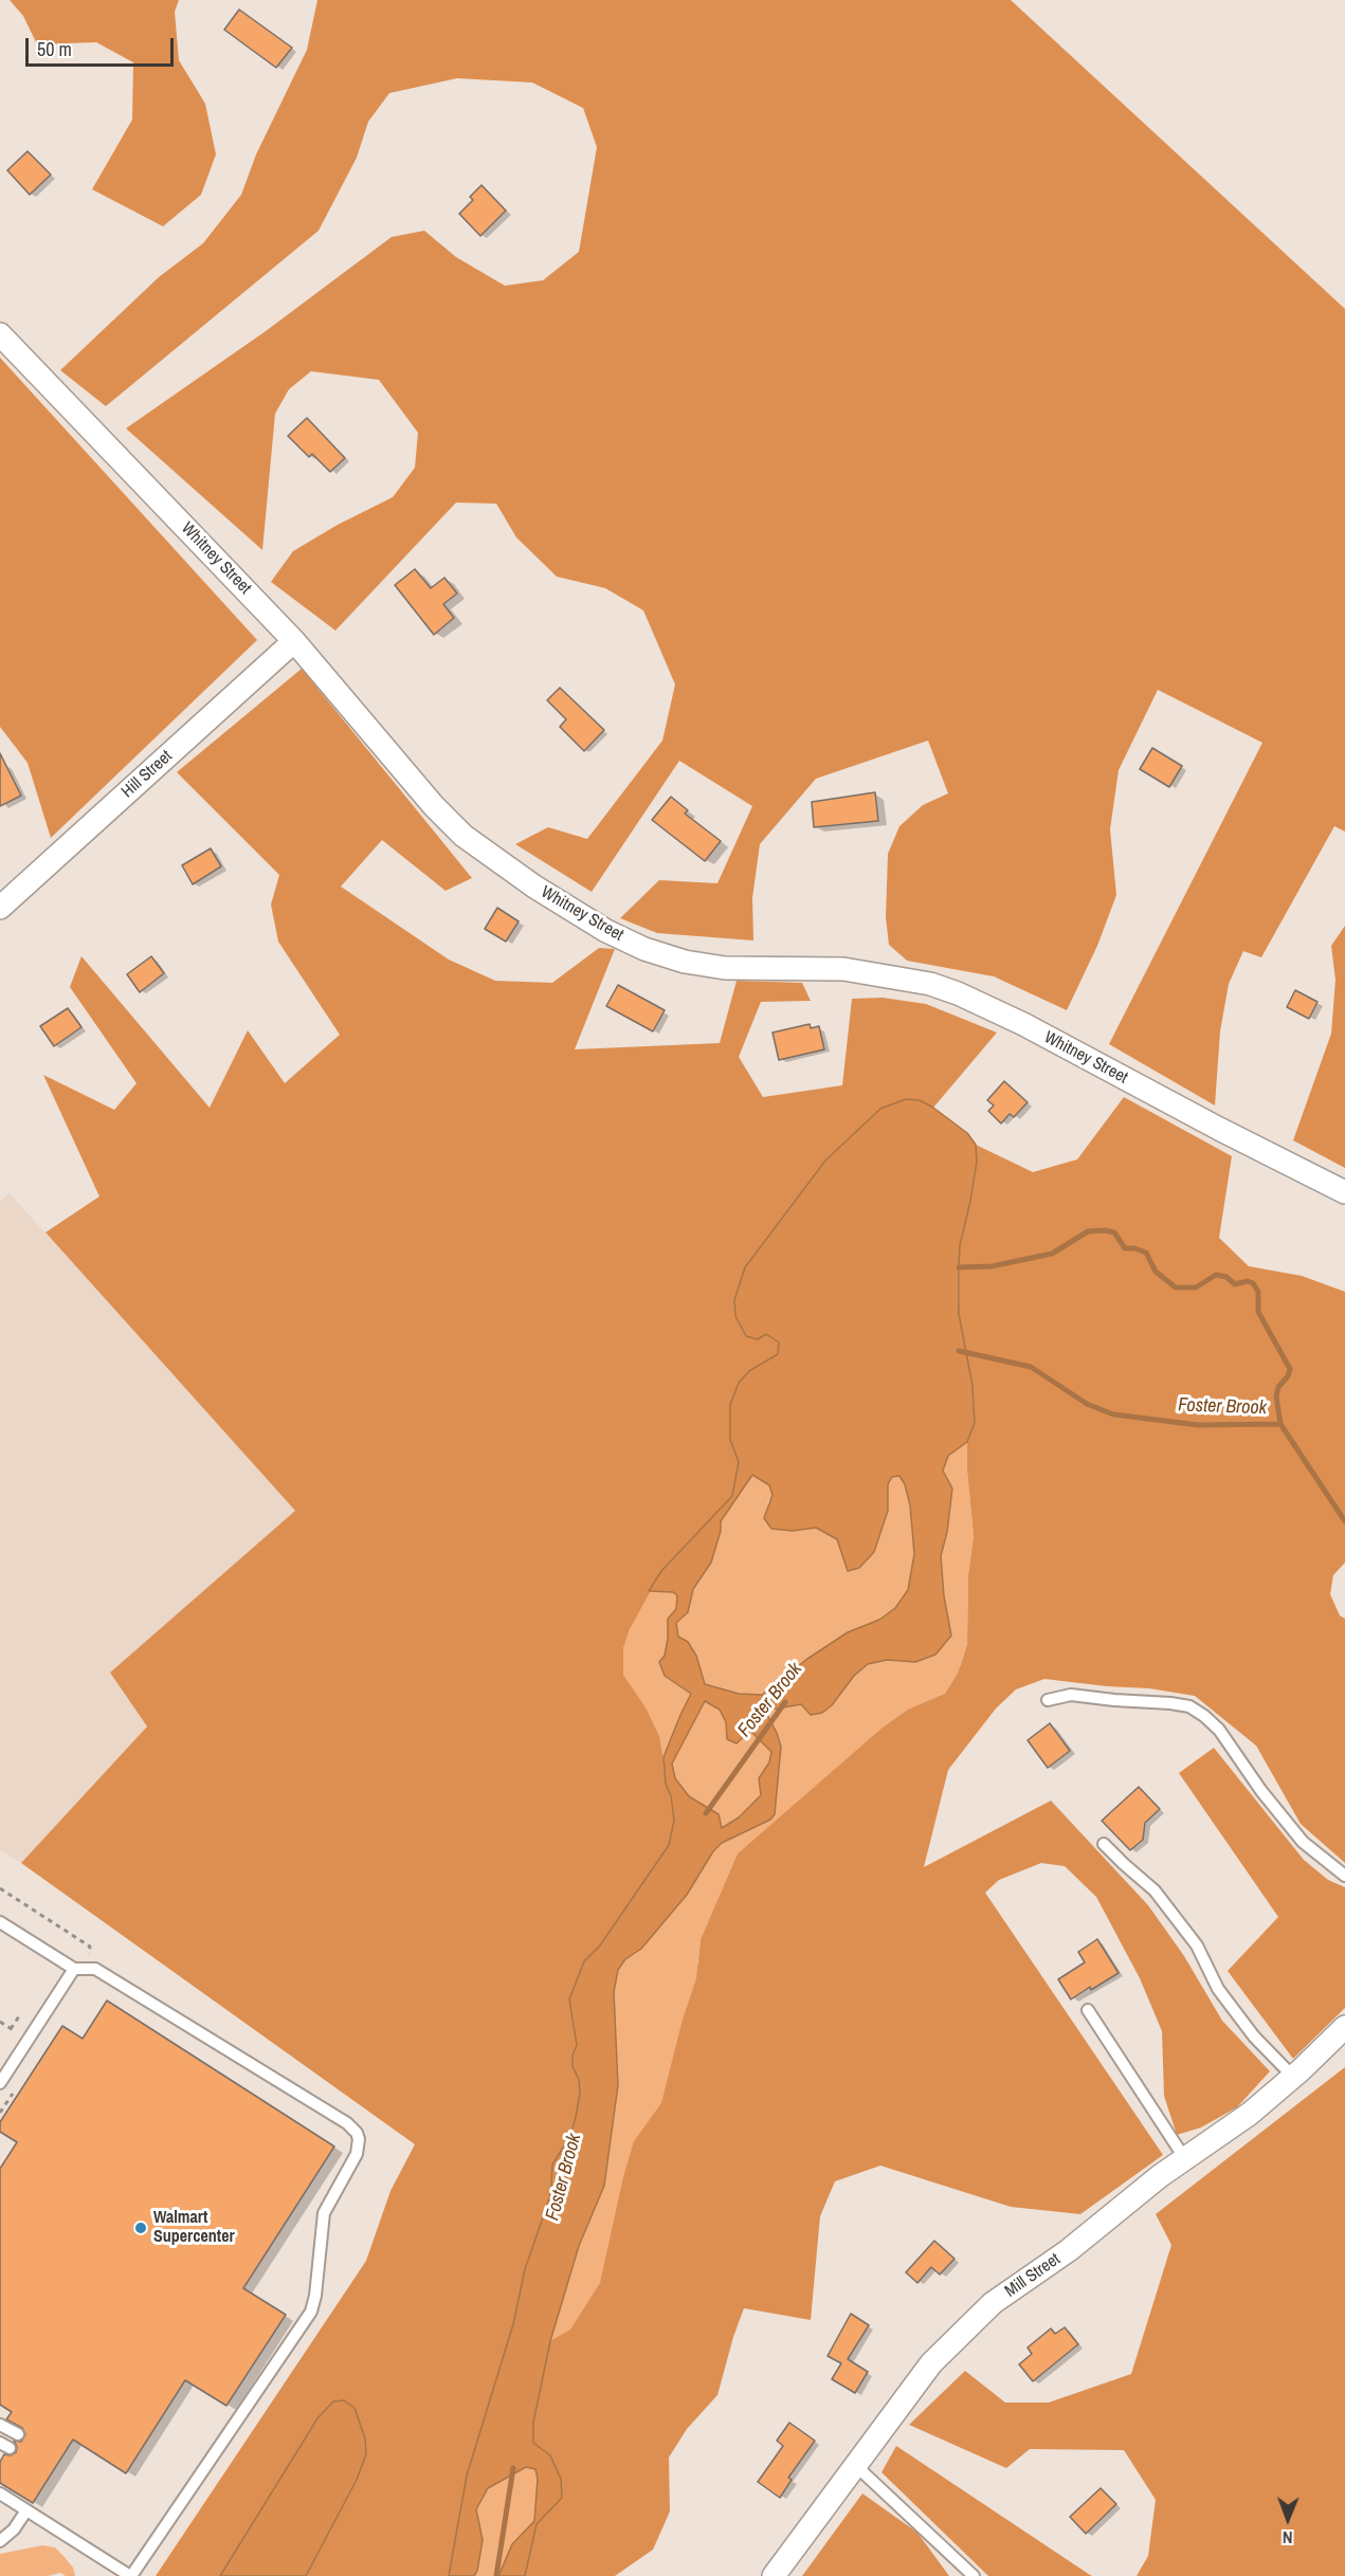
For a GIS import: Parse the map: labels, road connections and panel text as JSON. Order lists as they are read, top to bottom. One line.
{"streets":{"street":["Whitney Street","Hill Street","Mill Street"]},"crossings":[["Whitney Street","Hill Street"]],"water":["Foster Brook"],"places":["Walmart Supercenter"],"scale_bar":"50 m","north":"bottom"}
